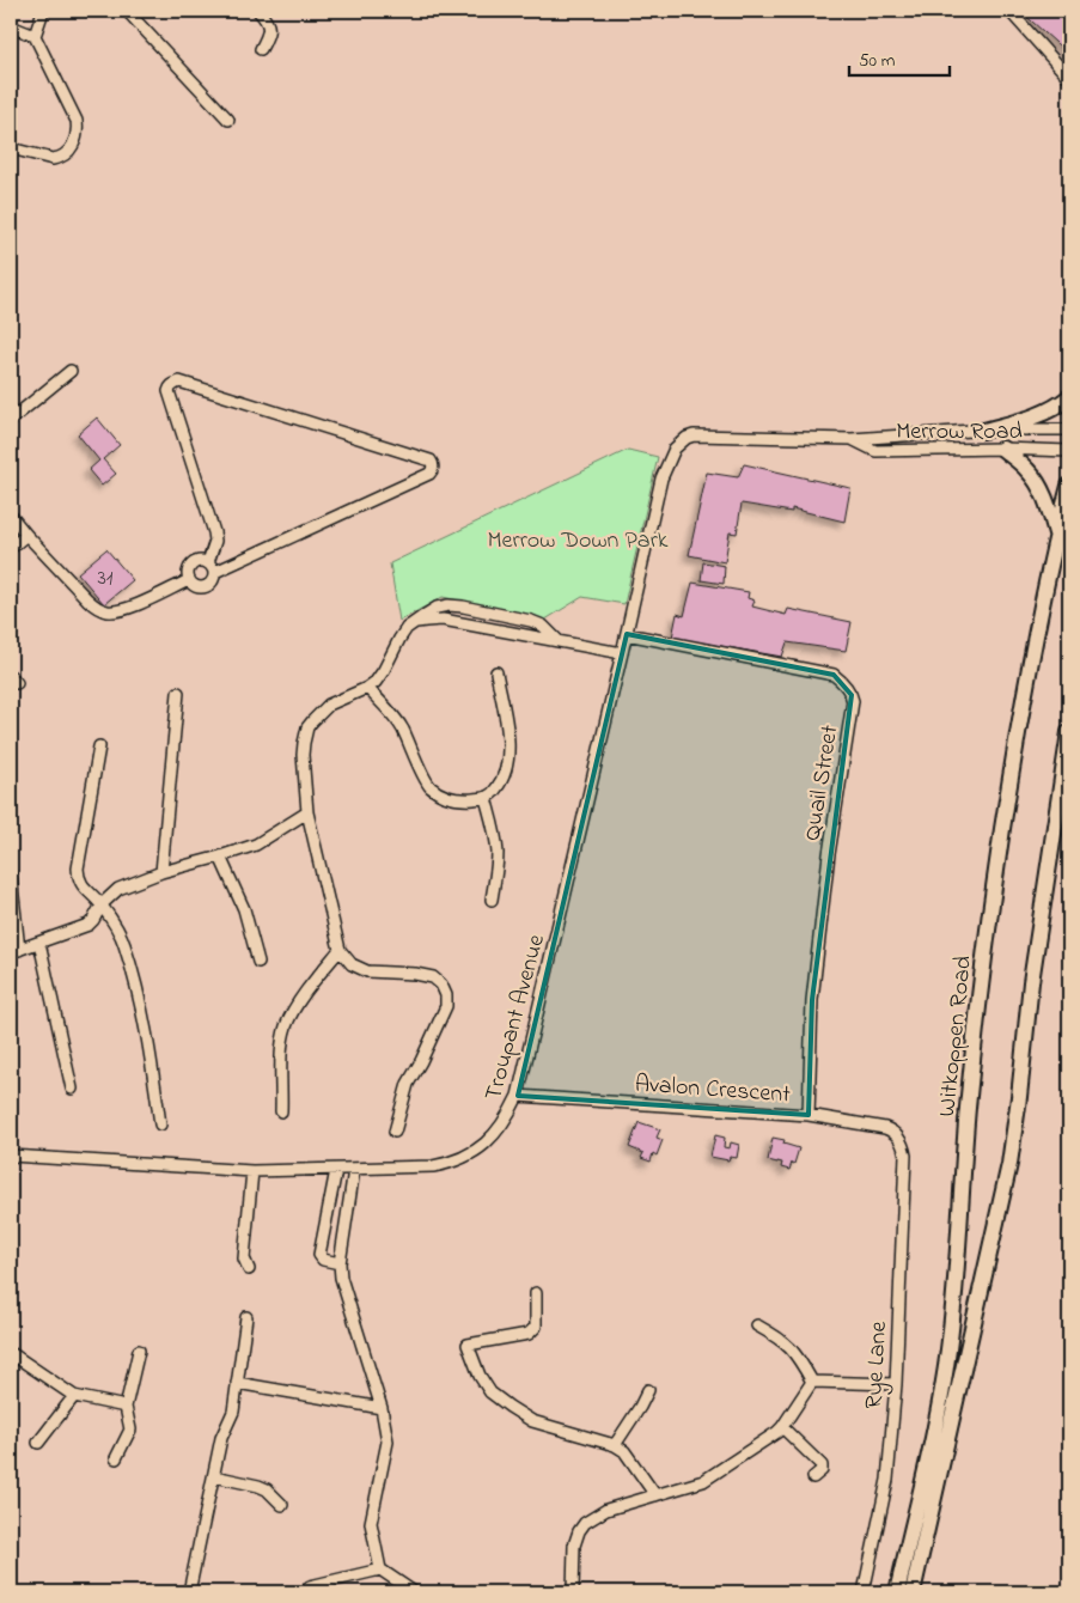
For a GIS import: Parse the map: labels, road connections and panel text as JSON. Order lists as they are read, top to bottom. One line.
{"streets":{"main road":["Witkoppen Road"],"street":["Merrow Road","Quail Street","Troupant Avenue","Avalon Crescent","Rye Lane"]},"crossings":[["Merrow Road","Troupant Avenue"],["Quail Street","Troupant Avenue"],["Quail Street","Avalon Crescent"],["Troupant Avenue","Avalon Crescent"],["Avalon Crescent","Rye Lane"]],"parks":["Merrow Down Park"],"house_numbers":["31"],"scale_bar":"50 m"}
